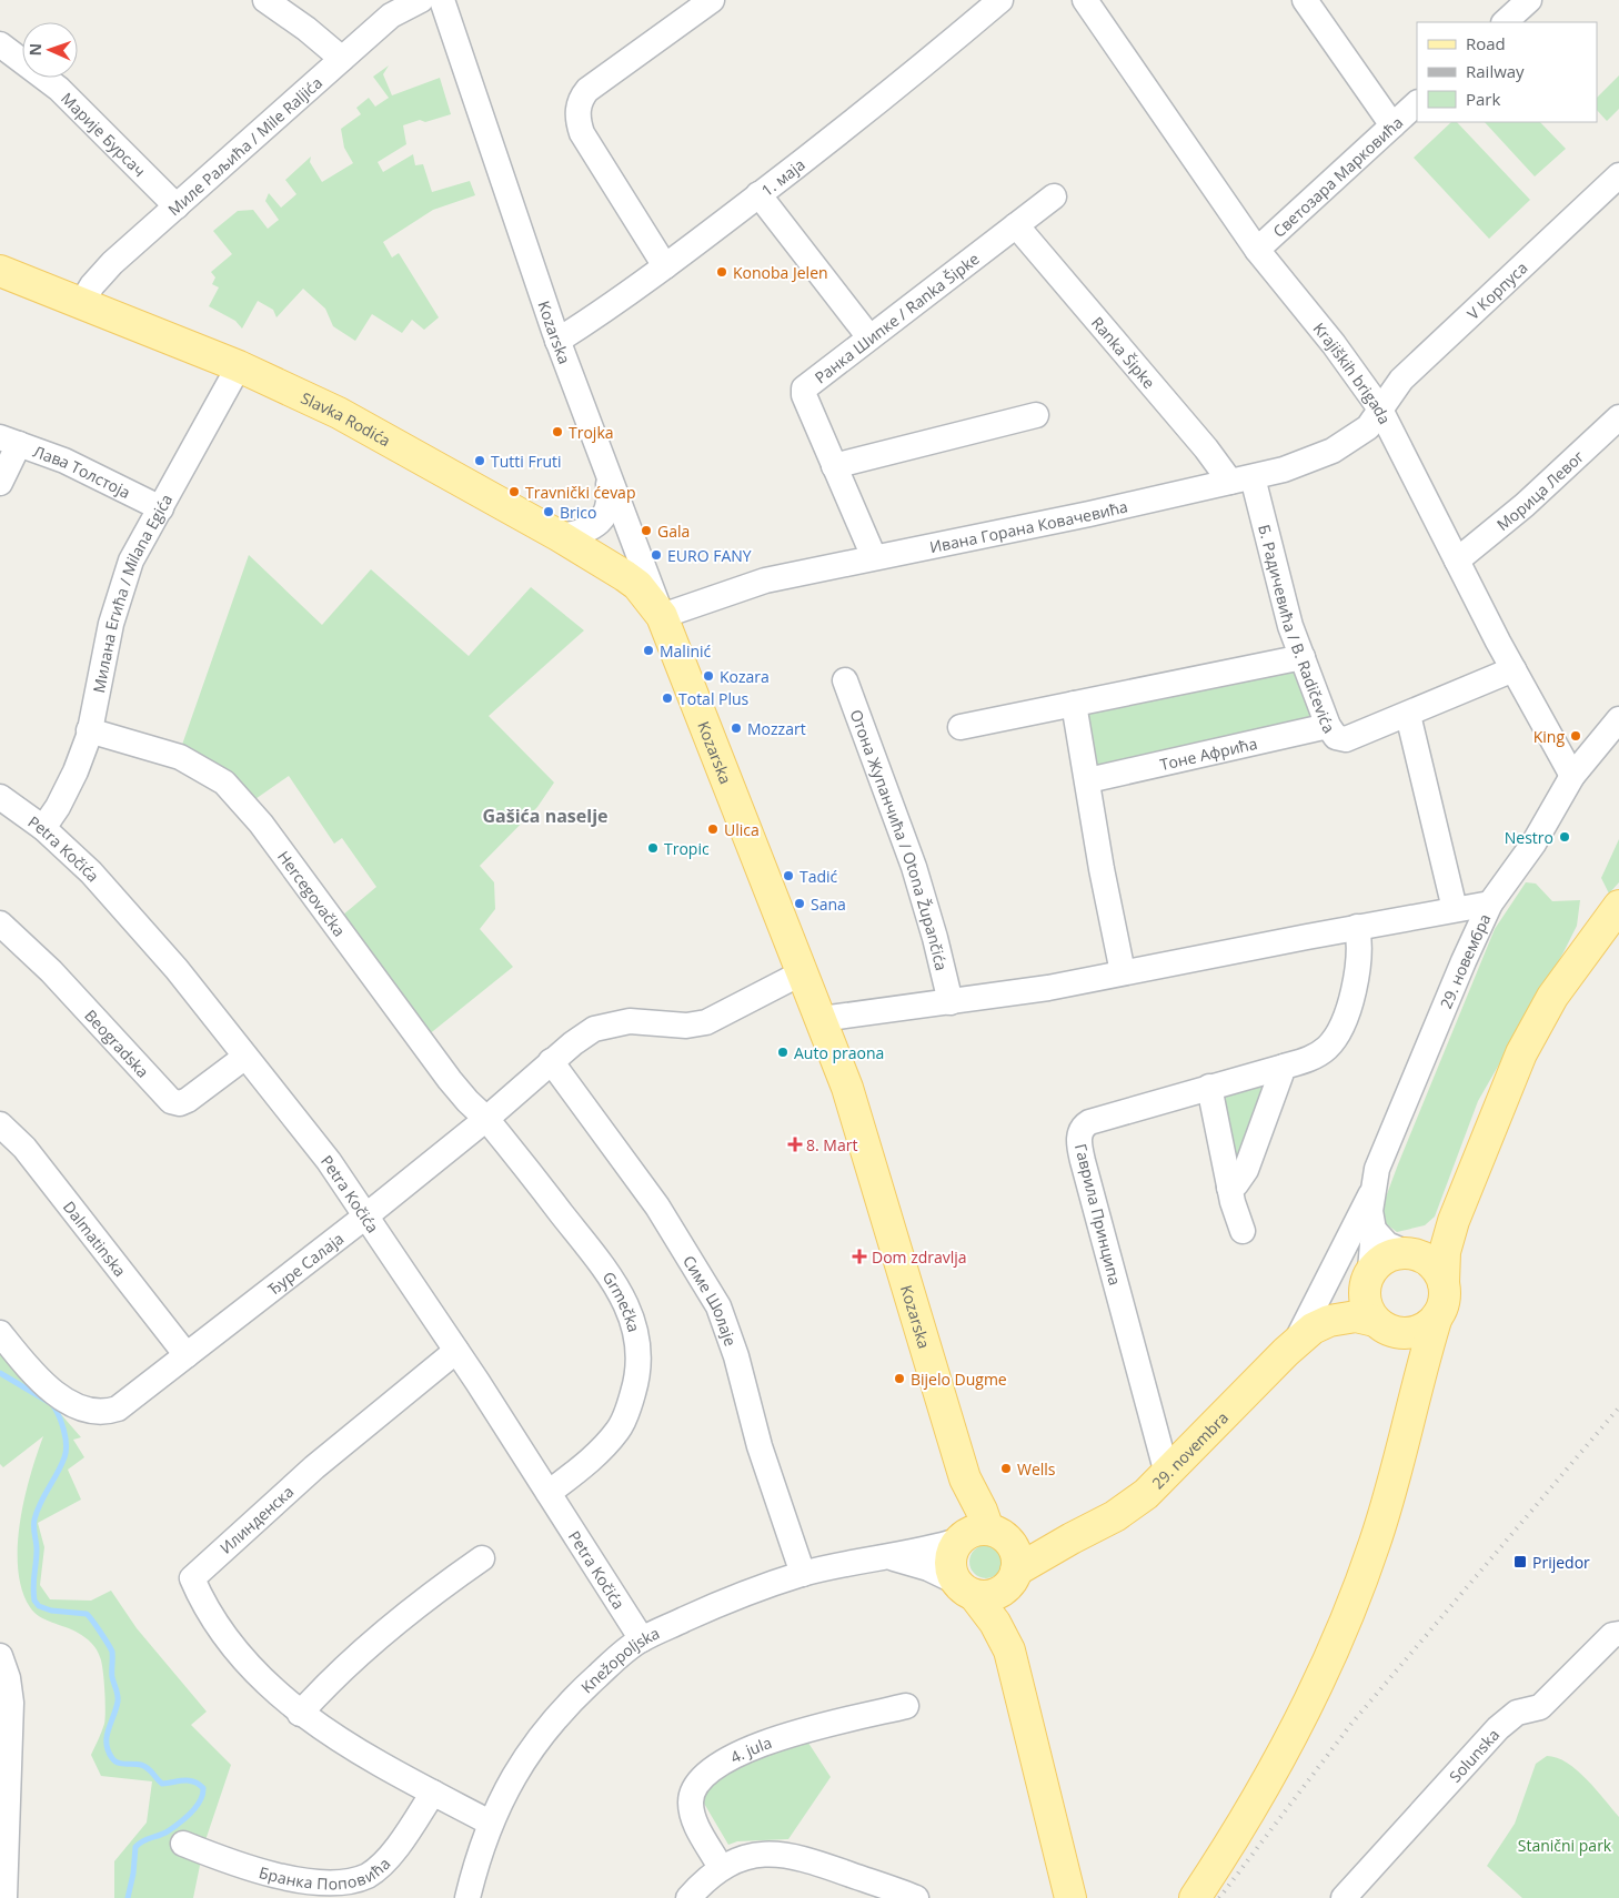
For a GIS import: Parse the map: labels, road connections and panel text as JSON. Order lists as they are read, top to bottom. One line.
{"streets":{"main road":["Kozarska","Slavka Rodića","29. novembra"],"street":["Марије Бурсач","Миле Раљића / Mile Raljića","1. маја","Светозара Марковића","V Корпуса","Ранка Шипке / Ranka Šipke","Ranka Šipke","Krajiških brigada","Лава Толстоја","Морица Левог","Ивана Горана Ковачевића","Милана Егића / Milana Egića","Б. Радичевића / B. Radičevića","Тоне Афрића","Отона Жупанчића / Otona Župančića","Petra Kočića","Hercegovačka","29. новембра","Beogradska","Гаврила Принципа","Dalmatinska","Ђуре Салаја","Симе Шолаје","Grmečka","Илинденска","Knežopoljska","4. jula","Solunska","Бранка Поповића"]},"crossings":[["Марије Бурсач","Миле Раљића / Mile Raljića"],["Миле Раљића / Mile Raljića","Slavka Rodića"],["1. маја","Kozarska"],["Светозара Марковића","Krajiških brigada"],["V Корпуса","Krajiških brigada"],["V Корпуса","Ивана Горана Ковачевића"],["Ранка Шипке / Ranka Šipke","Ranka Šipke"],["Ранка Шипке / Ranka Šipke","Ивана Горана Ковачевића"],["Kozarska","Slavka Rodića"],["Kozarska","Ивана Горана Ковачевића"],["Kozarska","Ђуре Салаја"],["Kozarska","29. novembra"],["Kozarska","Knežopoljska"],["Ranka Šipke","Ивана Горана Ковачевића"],["Ranka Šipke","Б. Радичевића / B. Radičevića"],["Krajiških brigada","Морица Левог"],["Krajiških brigada","Ивана Горана Ковачевића"],["Krajiških brigada","Б. Радичевића / B. Radičevića"],["Krajiških brigada","29. новембра"],["Slavka Rodića","Ивана Горана Ковачевића"],["Slavka Rodića","Милана Егића / Milana Egića"],["Лава Толстоја","Милана Егића / Milana Egića"],["Ивана Горана Ковачевића","Б. Радичевића / B. Radičevića"],["Милана Егића / Milana Egića","Petra Kočića"],["Милана Егића / Milana Egića","Hercegovačka"],["Б. Радичевића / B. Radičevića","Тоне Афрића"],["Petra Kočića","Beogradska"],["Petra Kočića","Ђуре Салаја"],["Petra Kočića","Grmečka"],["Petra Kočića","Илинденска"],["Petra Kočića","Knežopoljska"],["Hercegovačka","Ђуре Салаја"],["Hercegovačka","Grmečka"],["29. новембра","29. novembra"],["Гаврила Принципа","29. novembra"],["Dalmatinska","Ђуре Салаја"],["Ђуре Салаја","Симе Шолаје"],["Ђуре Салаја","Grmečka"],["Симе Шолаје","Knežopoljska"],["29. novembra","Knežopoljska"],["Илинденска","Knežopoljska"],["Илинденска","Бранка Поповића"]],"districts":["Gašića naselje"],"parks":["Stanični park"],"places":{"other":["Konoba Jelen","Trojka","Tutti Fruti","Travnički ćevap","Brico","Gala","EURO FANY","Malinić","Kozara","Total Plus","Mozzart","King","Ulica","Nestro","Tropic","Tadić","Sana","Auto praona","Bijelo Dugme","Wells"],"health":["8. Mart","Dom zdravlja"],"transit":["Prijedor"]},"legend":["Road","Railway","Park"],"north":"left"}
